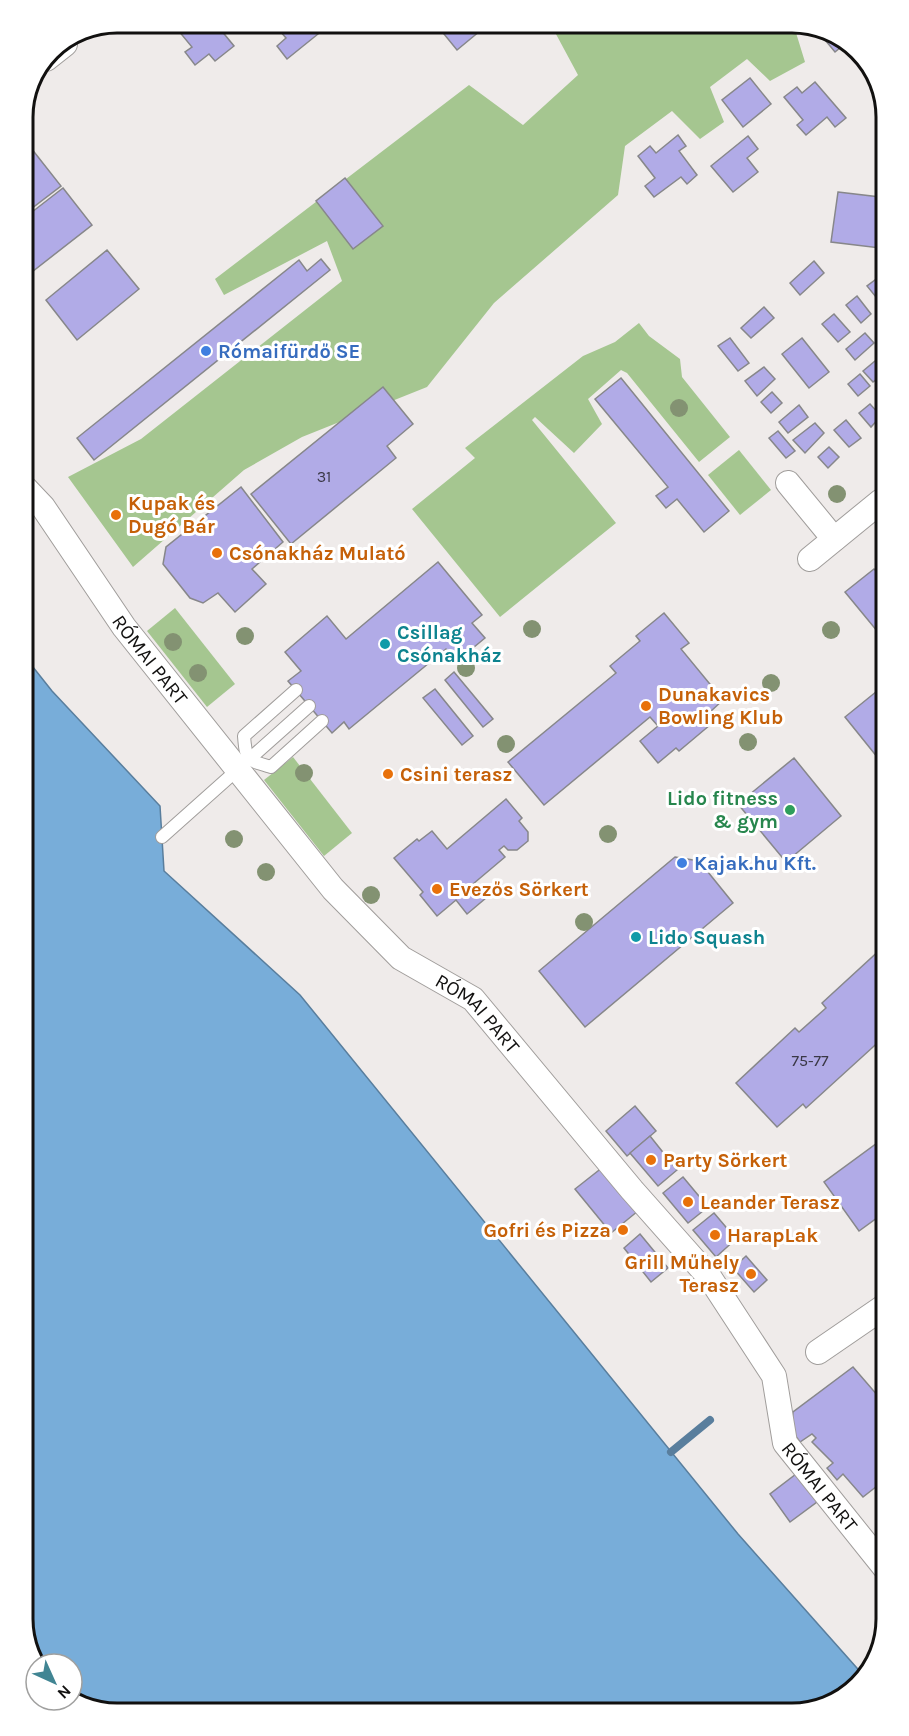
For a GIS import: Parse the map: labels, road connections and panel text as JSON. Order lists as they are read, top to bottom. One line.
{"streets":{"street":["RÓMAI PART"]},"places":["Rómaifürdő SE","Kupak és Dugó Bár","Csónakház Mulató","Csillag Csónakház","Dunakavics Bowling Klub","Csini terasz","Lido fitness & gym","Kajak.hu Kft.","Evezős Sörkert","Lido Squash","Party Sörkert","Leander Terasz","Gofri és Pizza","HarapLak","Grill Műhely Terasz"],"house_numbers":["31","75-77"],"north":"bottom right"}
